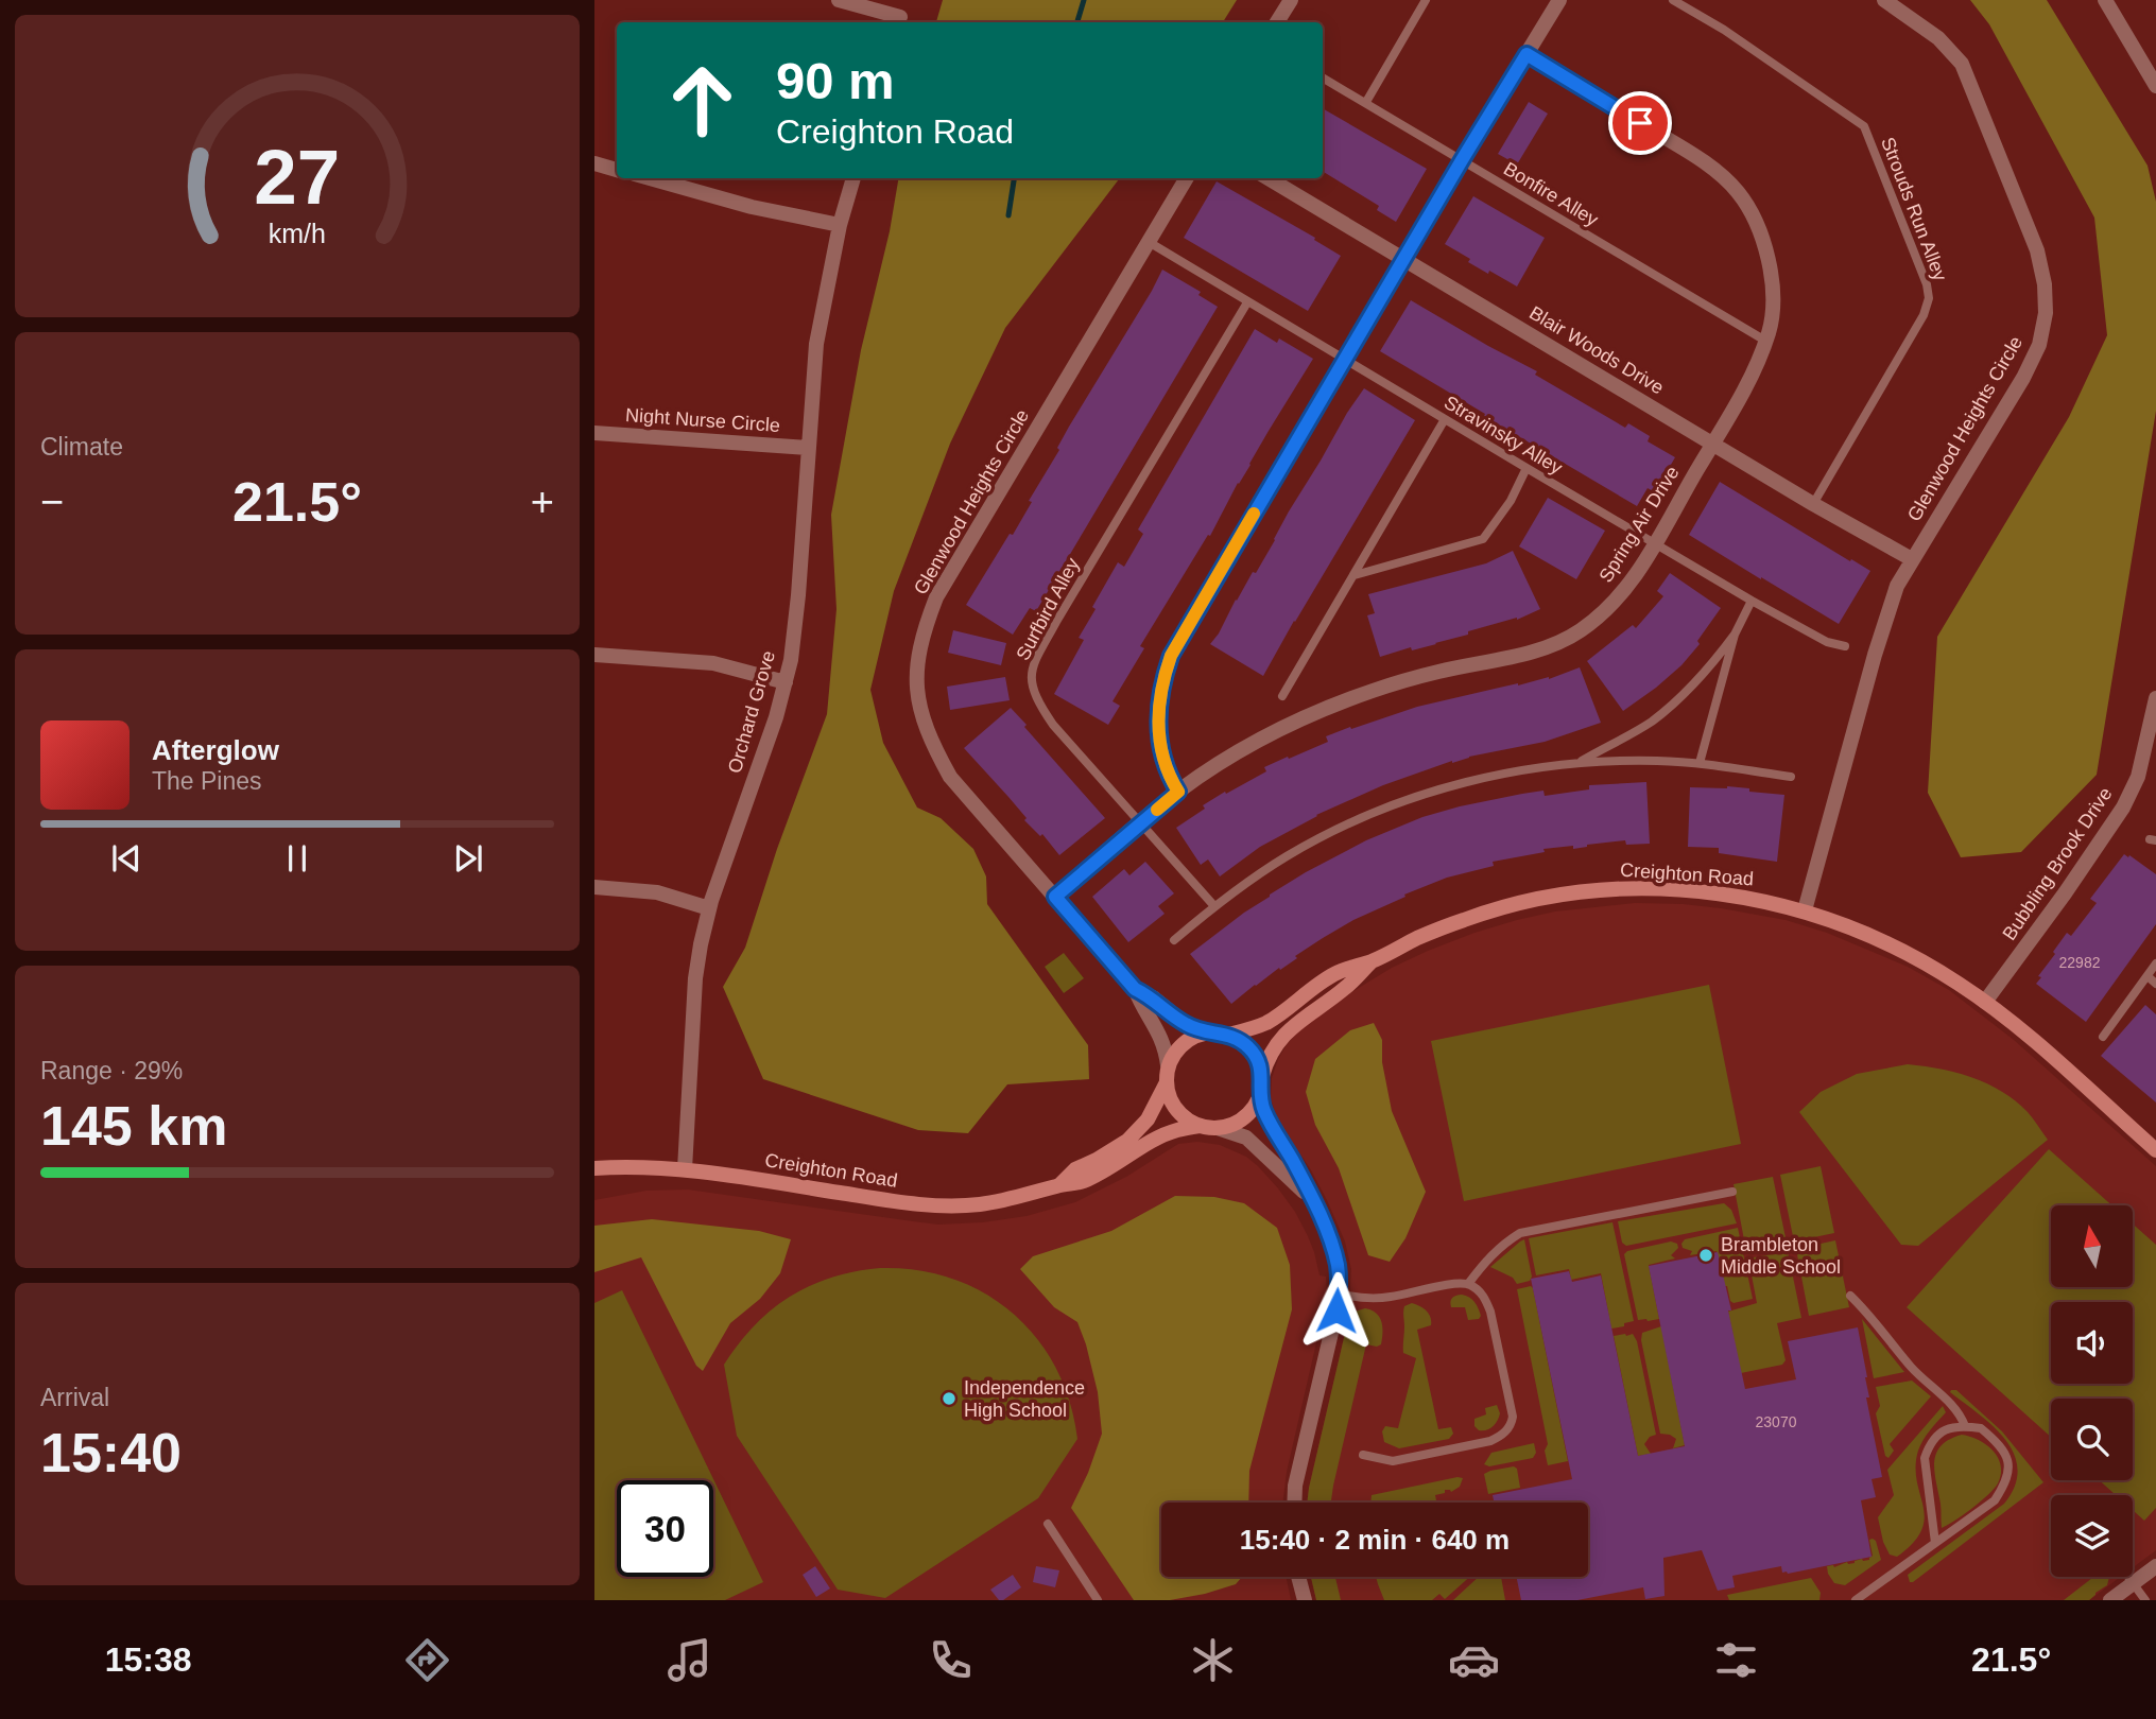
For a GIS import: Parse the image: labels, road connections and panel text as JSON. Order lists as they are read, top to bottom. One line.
{"streets":{"street":["Blair Woods Drive","Night Nurse Circle","Glenwood Heights Circle","Spring Air Drive","Orchard Grove","Bubbling Brook Drive","Creighton Road"],"lane":["Bonfire Alley","Strouds Run Alley","Stravinsky Alley","Surfbird Alley"]},"crossings":[["Bonfire Alley","Spring Air Drive"],["Strouds Run Alley","Blair Woods Drive"],["Blair Woods Drive","Glenwood Heights Circle"],["Blair Woods Drive","Spring Air Drive"],["Night Nurse Circle","Orchard Grove"],["Glenwood Heights Circle","Stravinsky Alley"],["Glenwood Heights Circle","Spring Air Drive"],["Glenwood Heights Circle","Creighton Road"],["Stravinsky Alley","Spring Air Drive"],["Stravinsky Alley","Surfbird Alley"],["Spring Air Drive","Surfbird Alley"],["Orchard Grove","Creighton Road"],["Bubbling Brook Drive","Creighton Road"]],"places":["Brambleton Middle School","Independence High School"],"house_numbers":["22982","23070"],"north":"top","page":{"turn":["90 m","Creighton Road"],"tile":["Climate",["Range · 29%","145 km"],["Arrival","15:40"]],"heat":["−","21.5°","+"],"song":["Afterglow","The Pines"],"limit":"30","trip":"15:40 · 2 min · 640 m","tabs":["15:38","21.5°"],"gauge":["27","km/h"]}}
